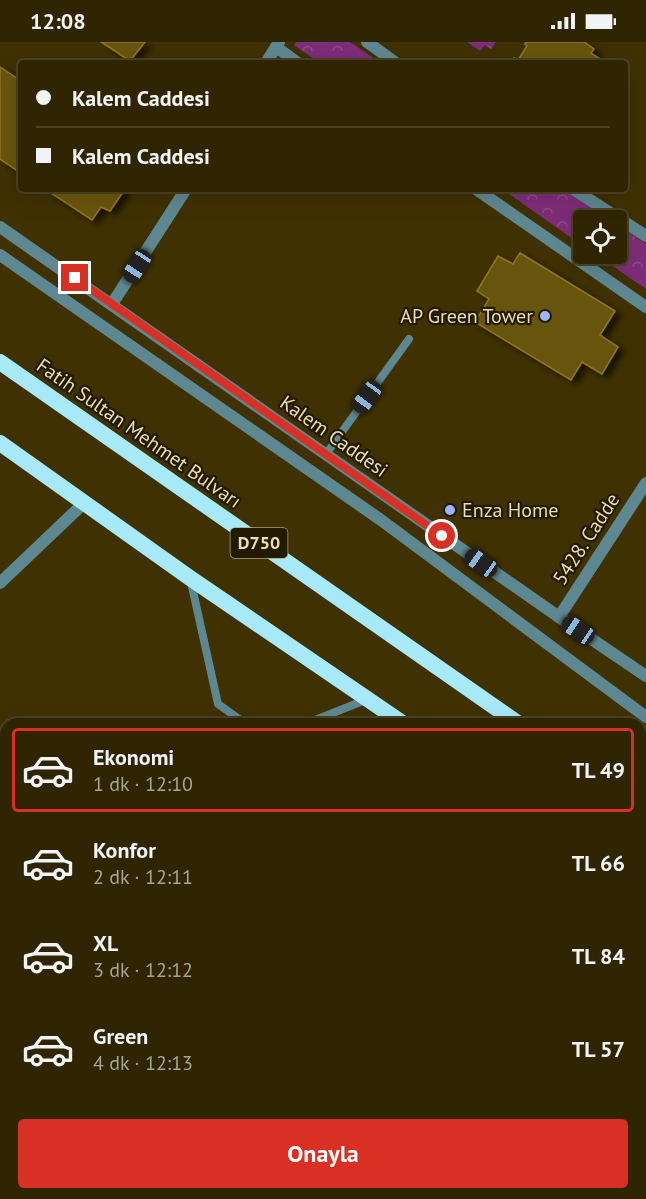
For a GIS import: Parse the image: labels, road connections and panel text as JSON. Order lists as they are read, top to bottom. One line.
{"streets":{"highway":["Fatih Sultan Mehmet Bulvarı","D750"],"street":["Kalem Caddesi","5428. Cadde"]},"crossings":[["Kalem Caddesi","5428. Cadde"]],"places":["AP Green Tower","Enza Home"],"page":{"status":"12:08","banner":["Kalem Caddesi","Kalem Caddesi"],"list":[{"name":"Ekonomi","note":"1 dk · 12:10","value":"TL 49"},{"name":"Konfor","note":"2 dk · 12:11","value":"TL 66"},{"name":"XL","note":"3 dk · 12:12","value":"TL 84"},{"name":"Green","note":"4 dk · 12:13","value":"TL 57"}],"buttons":"Onayla"}}
